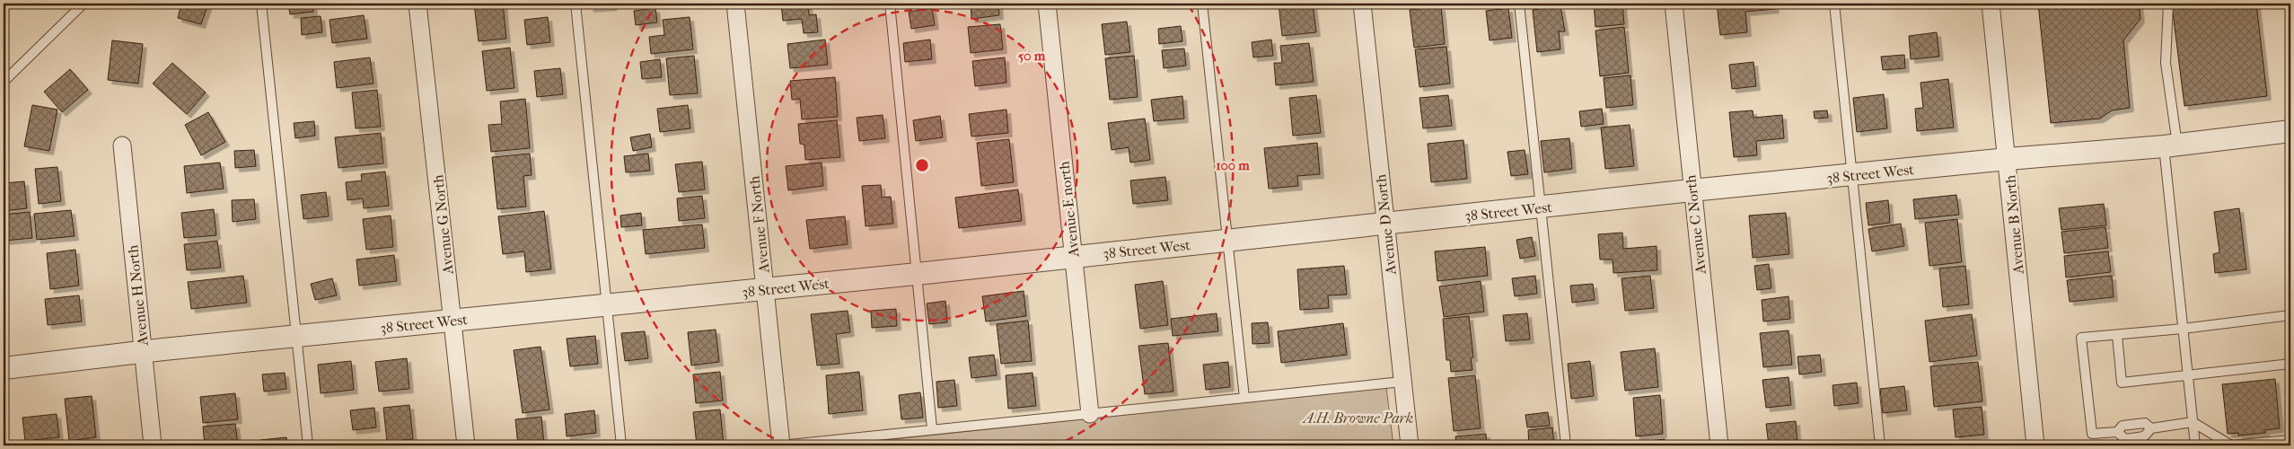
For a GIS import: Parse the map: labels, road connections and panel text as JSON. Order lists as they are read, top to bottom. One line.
{"streets":{"street":["38 Street West","Avenue E north","Avenue G North","Avenue F North","Avenue D North","Avenue C North","Avenue B North","Avenue H North"]},"crossings":[["38 Street West","Avenue E north"],["38 Street West","Avenue G North"],["38 Street West","Avenue F North"],["38 Street West","Avenue D North"],["38 Street West","Avenue C North"],["38 Street West","Avenue B North"],["38 Street West","Avenue H North"]],"parks":["A.H. Browne Park"],"rings":["50 m","100 m"]}
